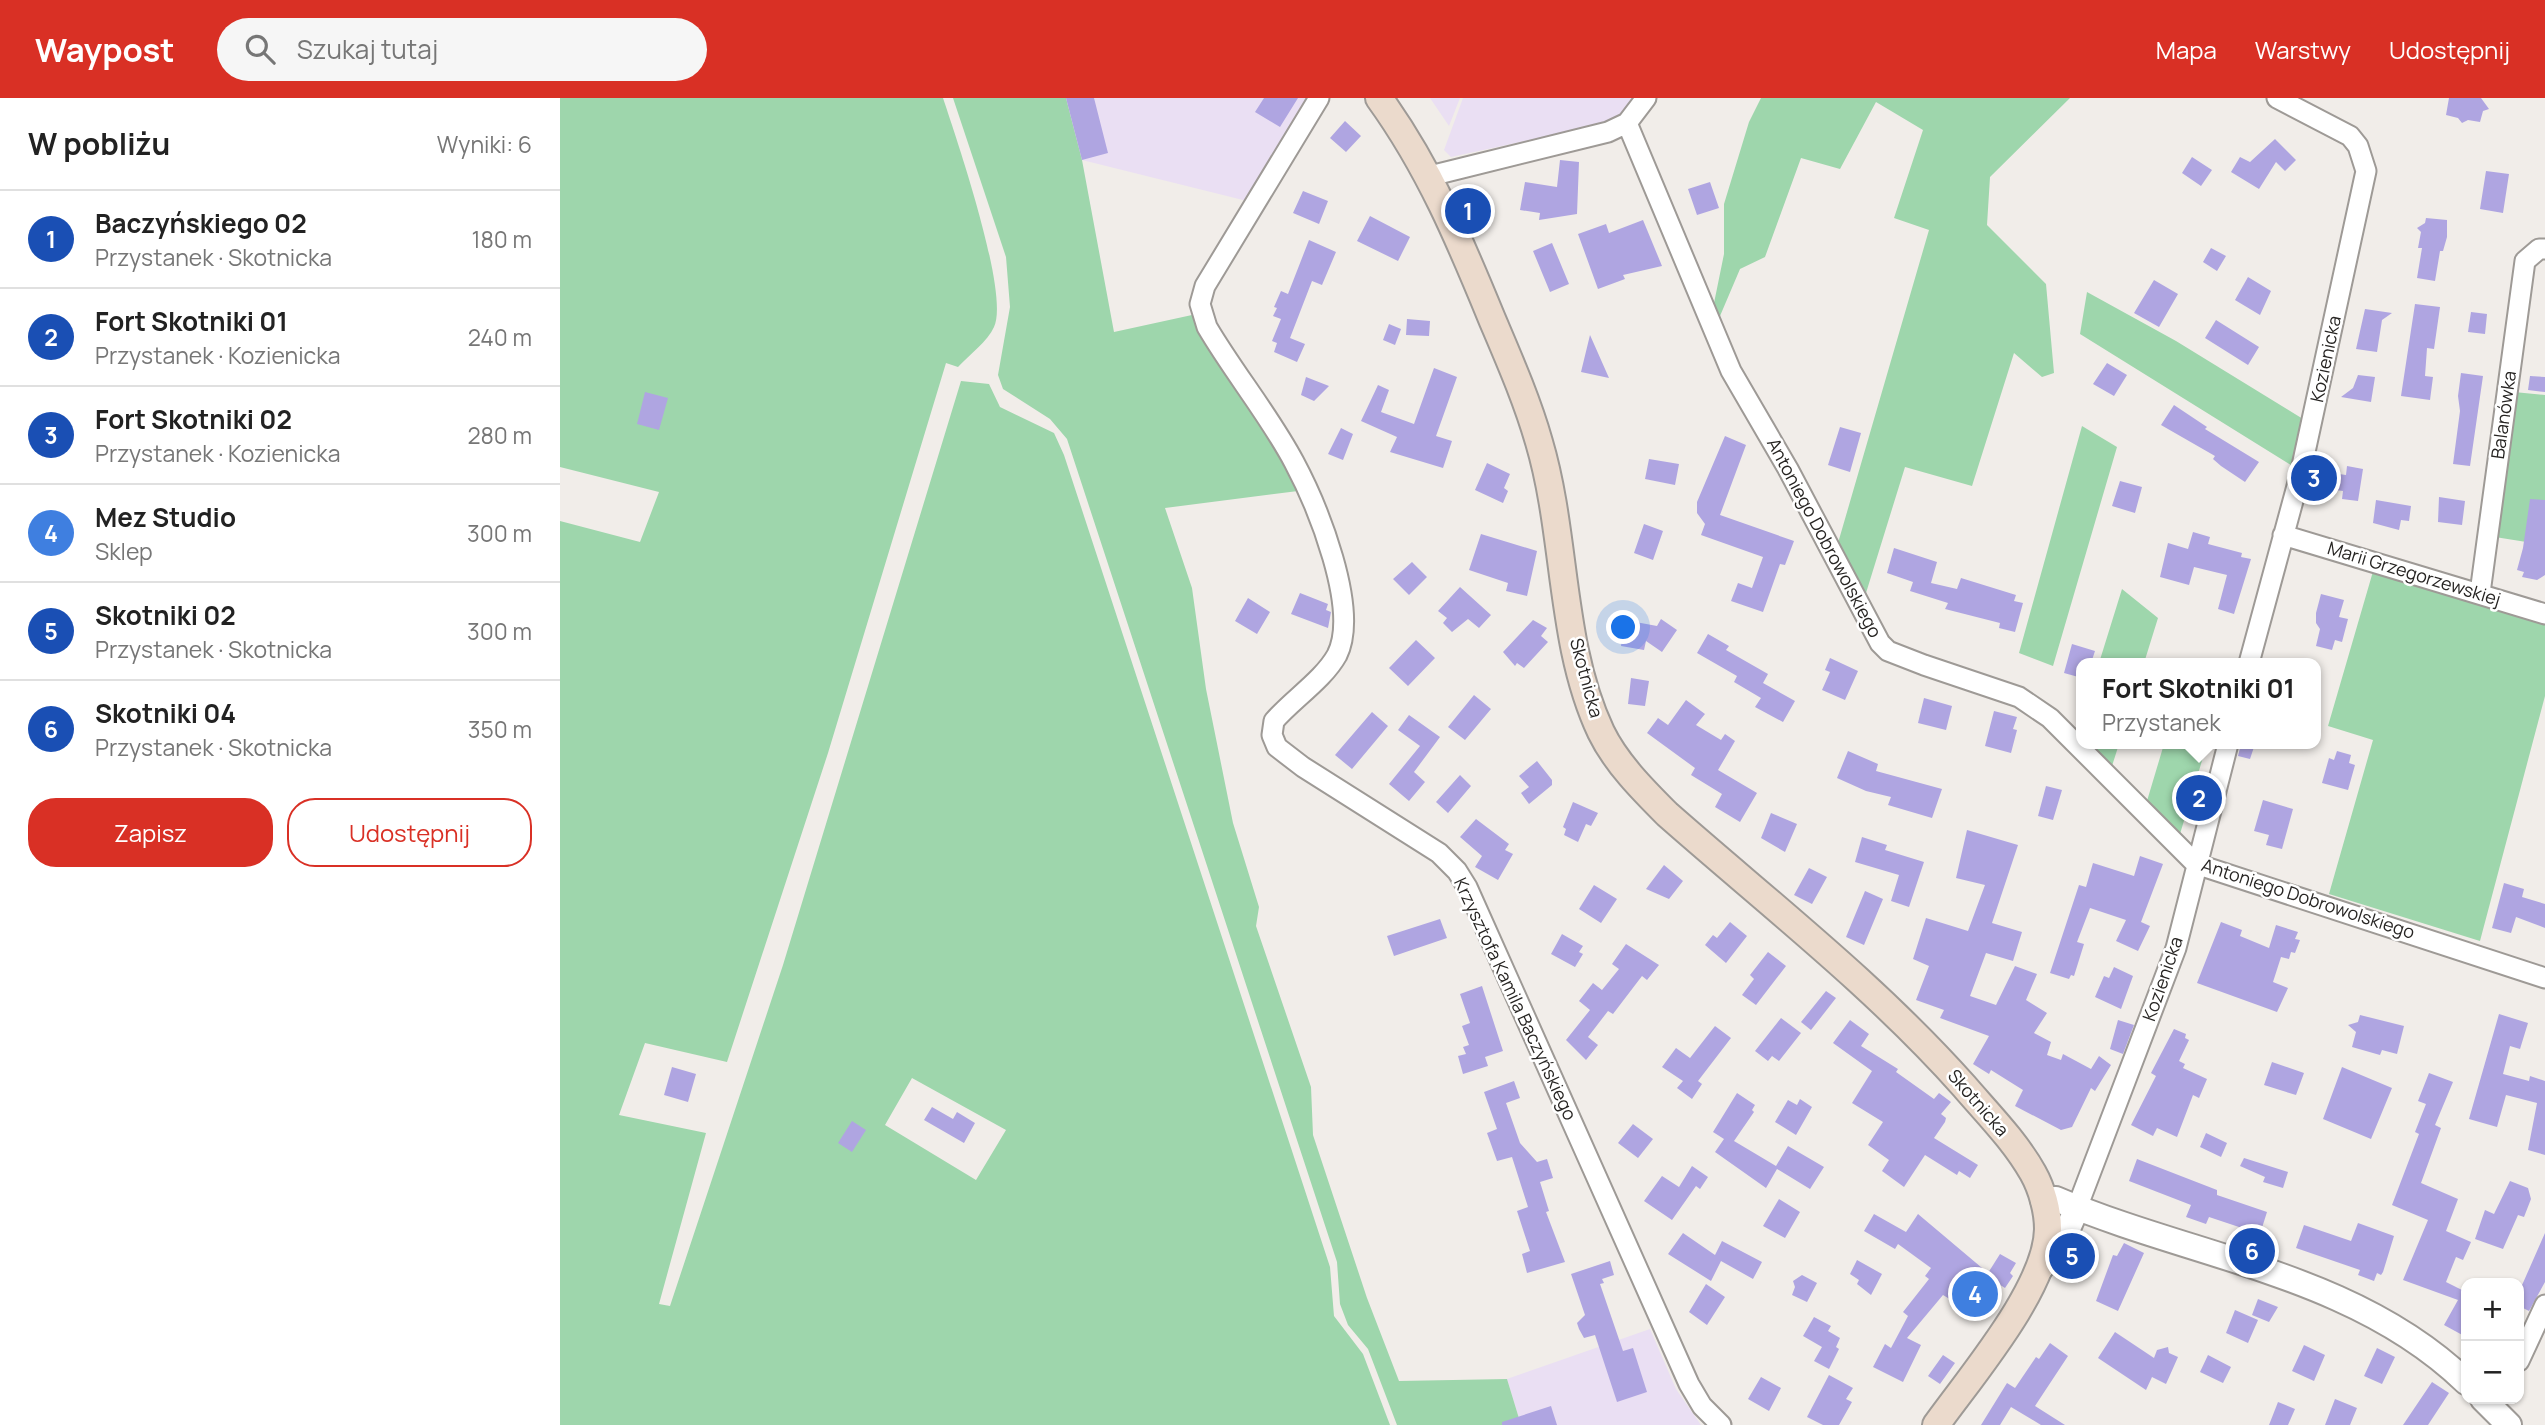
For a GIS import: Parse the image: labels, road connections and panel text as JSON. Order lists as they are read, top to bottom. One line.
{"streets":{"main road":["Skotnicka"],"street":["Kozienicka","Balanówka","Antoniego Dobrowolskiego","Marii Grzegorzewskiej","Krzysztofa Kamila Baczyńskiego"]},"crossings":[["Kozienicka","Antoniego Dobrowolskiego"],["Kozienicka","Marii Grzegorzewskiej"],["Balanówka","Marii Grzegorzewskiej"]],"page":{"header":"Waypost","search":"Szukaj tutaj","nav":["Mapa","Warstwy","Udostępnij"],"heading":["W pobliżu","Wyniki: 6"],"pins":["1","3","2","6","5","4"],"list":[{"mark":"1","name":"Baczyńskiego 02","note":"Przystanek · Skotnicka","value":"180 m"},{"mark":"2","name":"Fort Skotniki 01","note":"Przystanek · Kozienicka","value":"240 m"},{"mark":"3","name":"Fort Skotniki 02","note":"Przystanek · Kozienicka","value":"280 m"},{"mark":"4","name":"Mez Studio","note":"Sklep","value":"300 m"},{"mark":"5","name":"Skotniki 02","note":"Przystanek · Skotnicka","value":"300 m"},{"mark":"6","name":"Skotniki 04","note":"Przystanek · Skotnicka","value":"350 m"}],"popup":["Fort Skotniki 01","Przystanek"],"buttons":["Zapisz","Udostępnij"],"map_buttons":["+","−"]}}
